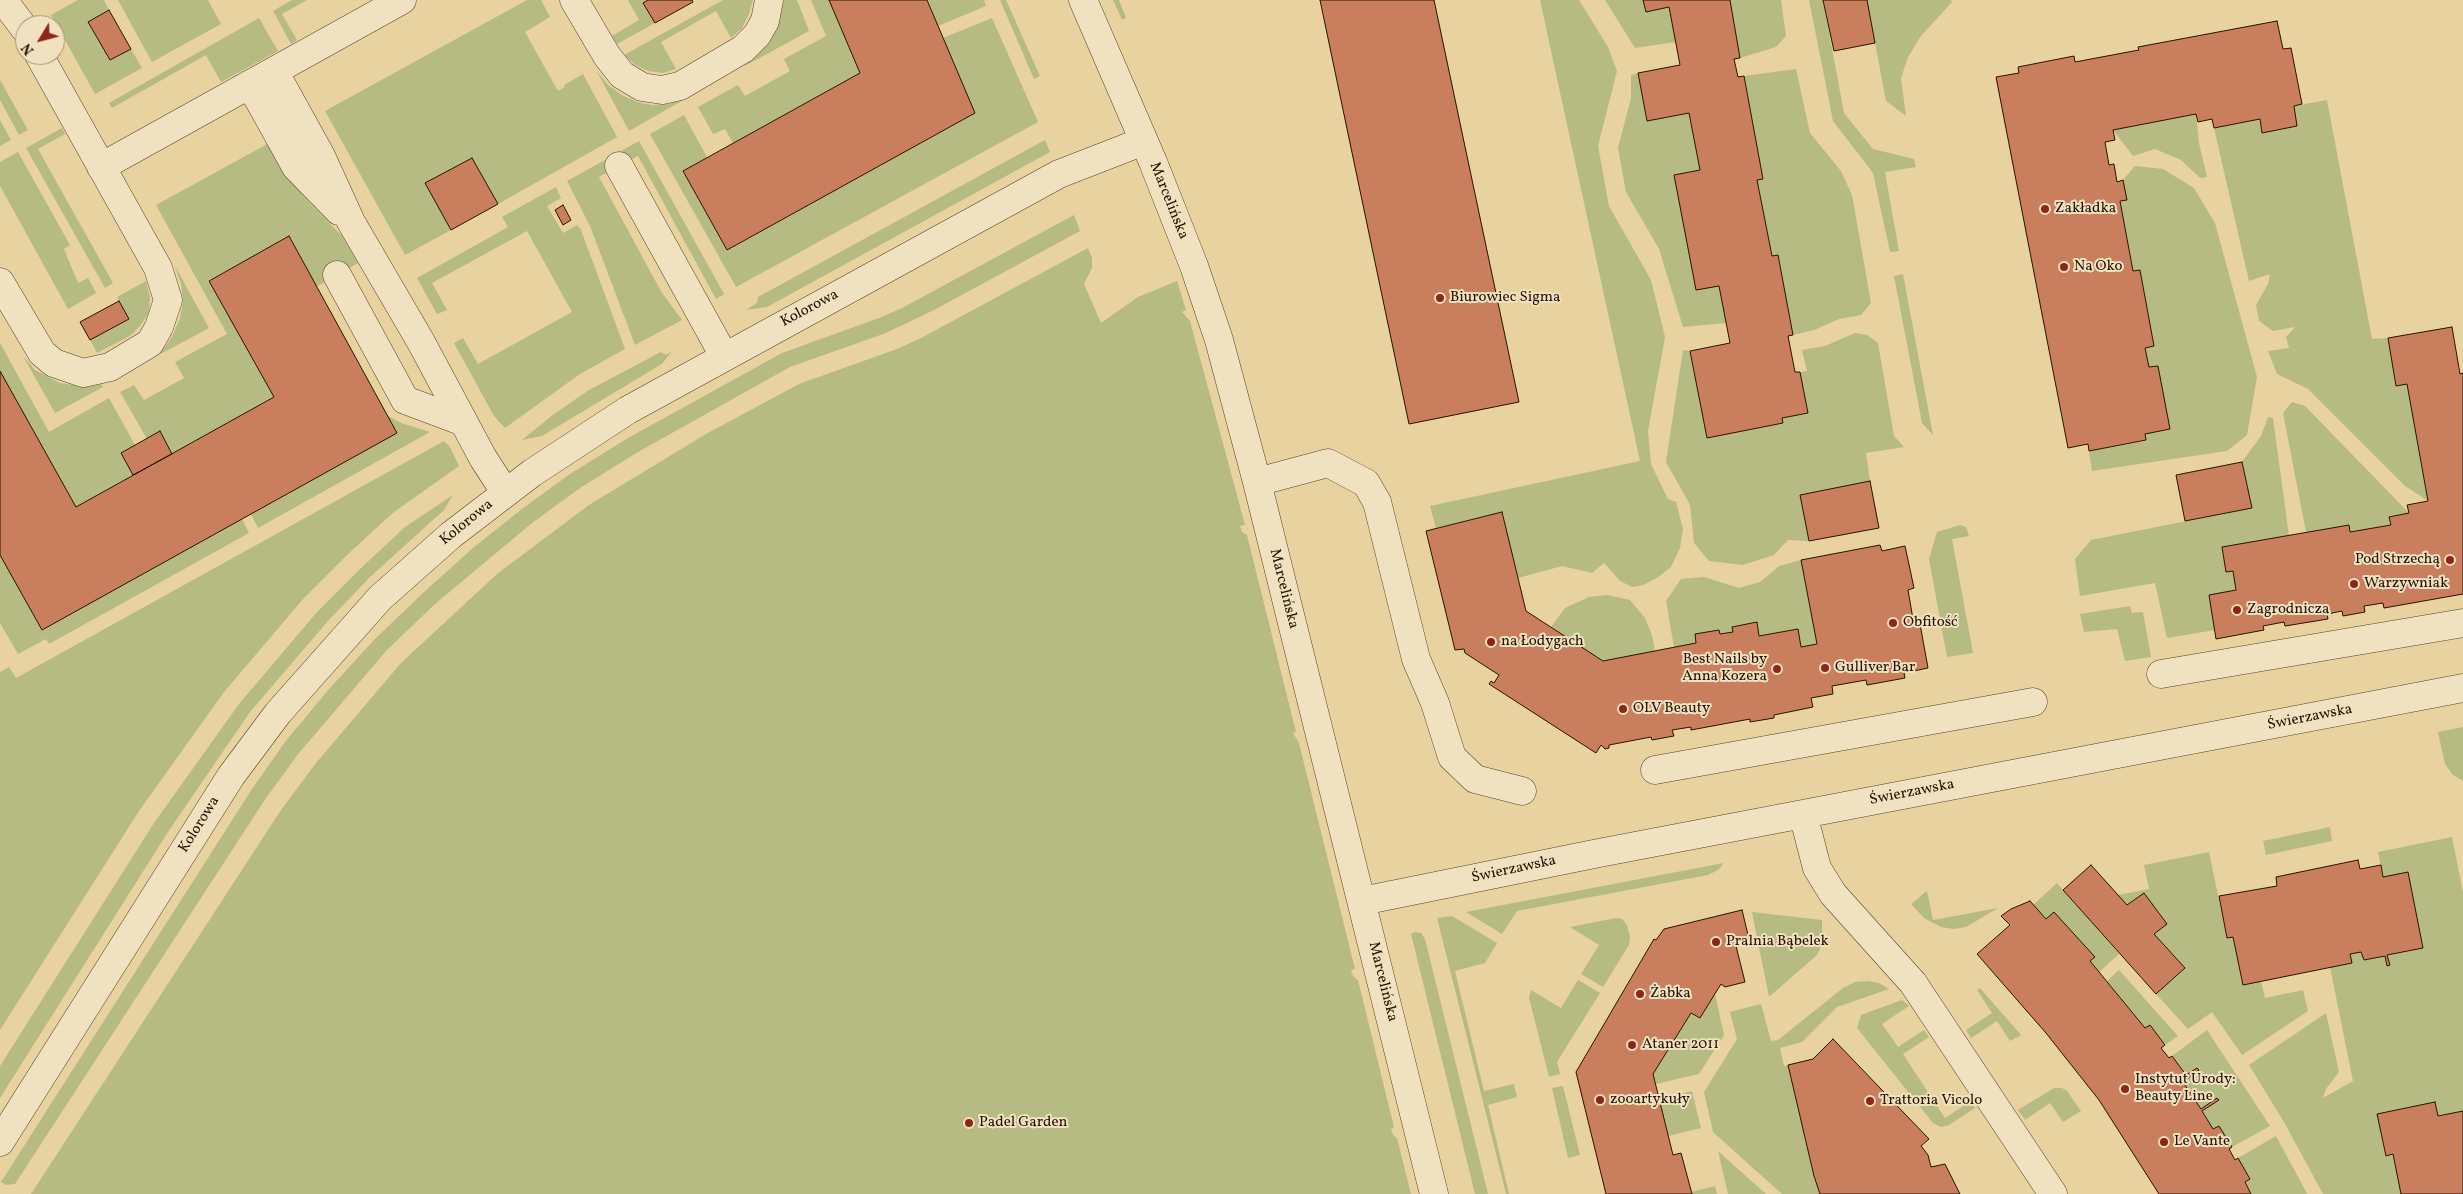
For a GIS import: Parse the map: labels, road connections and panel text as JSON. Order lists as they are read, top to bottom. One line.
{"streets":{"street":["Marcelińska","Kolorowa","Świerzawska"]},"crossings":[["Marcelińska","Kolorowa"],["Marcelińska","Świerzawska"]],"places":["Zakładka","Na Oko","Biurowiec Sigma","Pod Strzechą","Warzywniak","Zagrodnicza","Obfitość","na Łodygach","Gulliver Bar","Best Nails by Anna Kozera","OLV Beauty","Pralnia Bąbelek","Żabka","Ataner 2011","Instytut Urody: Beauty Line","zooartykuły","Trattoria Vicolo","Padel Garden","Le Vante"],"north":"bottom left"}
